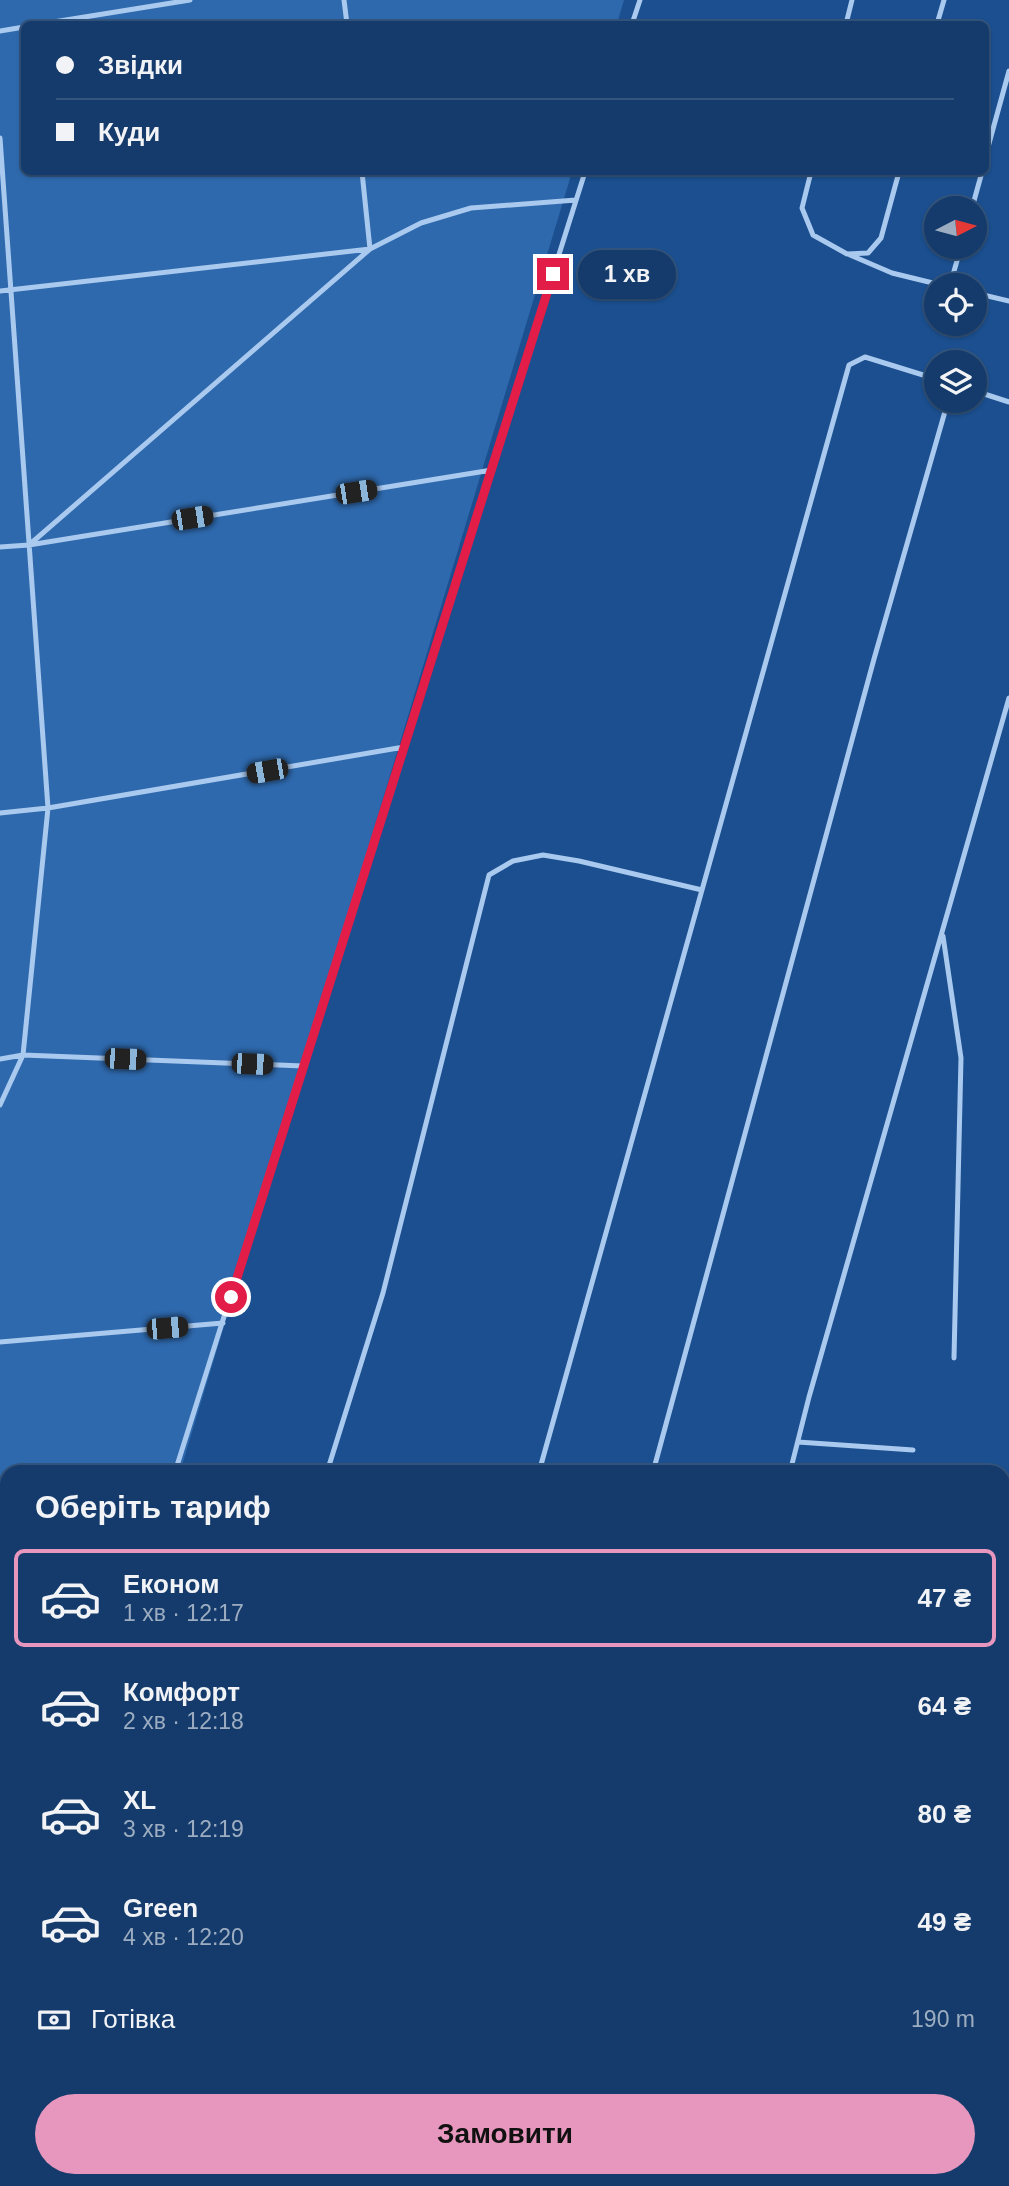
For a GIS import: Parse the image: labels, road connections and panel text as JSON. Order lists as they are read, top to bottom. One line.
{"north":"right","page":{"banner":["Звідки","Куди"],"bubble":"1 хв","heading":"Оберіть тариф","list":[{"name":"Економ","note":"1 хв · 12:17","value":"47 ₴"},{"name":"Комфорт","note":"2 хв · 12:18","value":"64 ₴"},{"name":"XL","note":"3 хв · 12:19","value":"80 ₴"},{"name":"Green","note":"4 хв · 12:20","value":"49 ₴"}],"pay":["Готівка","190 m"],"buttons":"Замовити"}}
